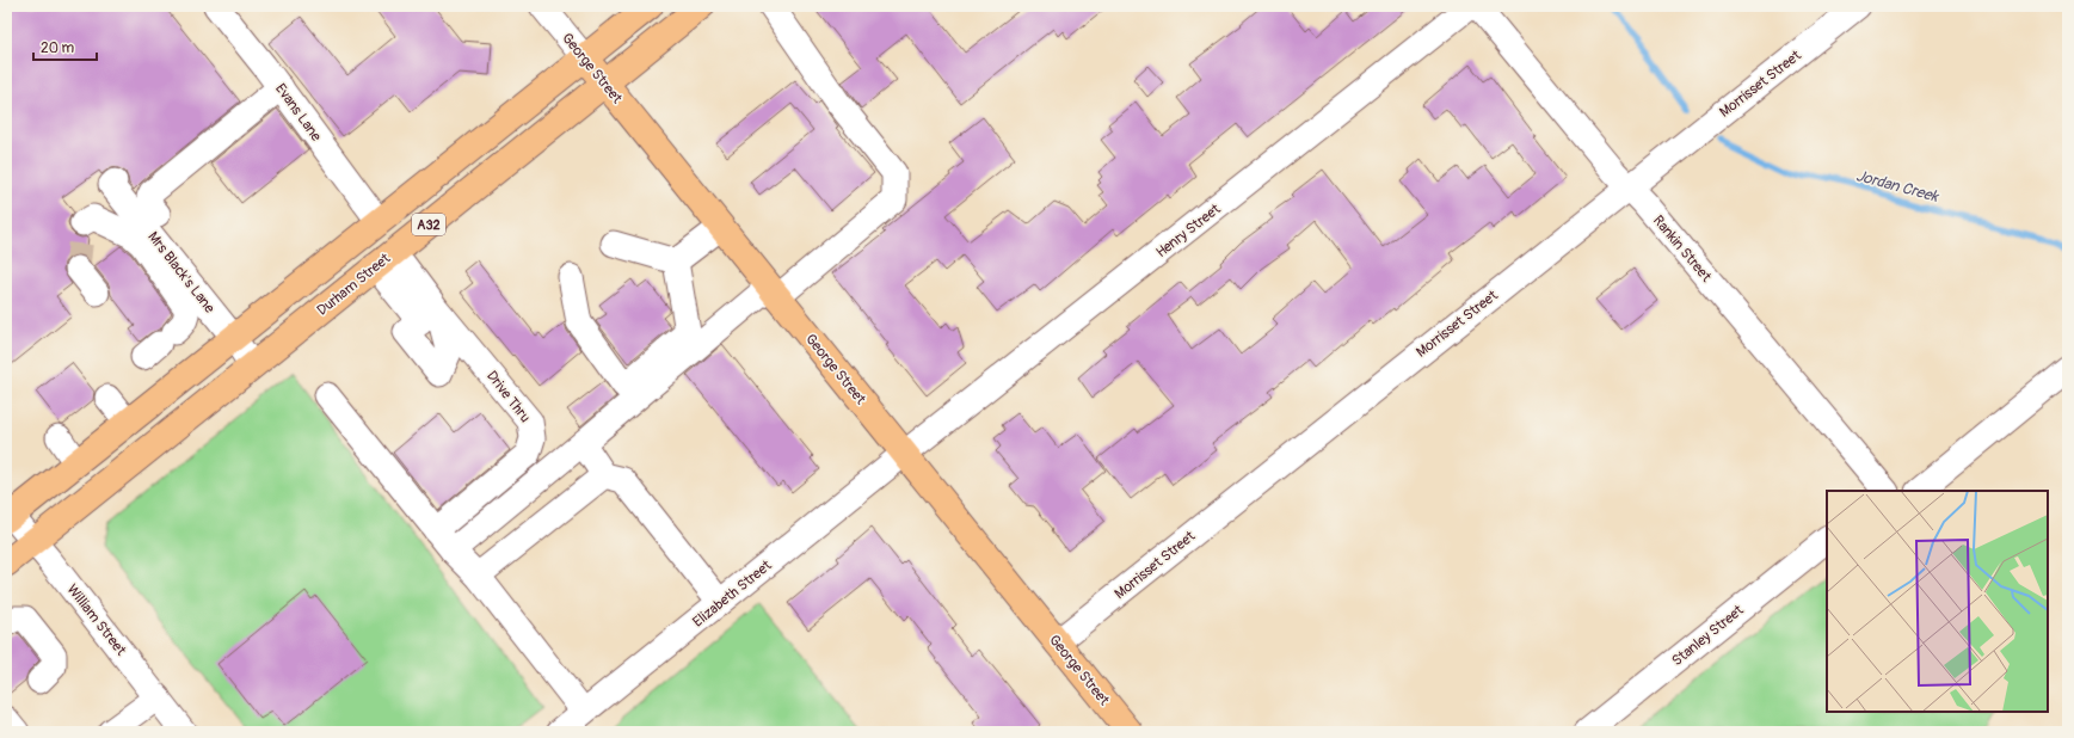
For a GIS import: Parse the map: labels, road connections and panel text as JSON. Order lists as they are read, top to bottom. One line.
{"streets":{"main road":["George Street","A32","Durham Street"],"street":["Morrisset Street","Evans Lane","Henry Street","Rankin Street","Mrs Black's Lane","Drive Thru","Elizabeth Street","William Street","Stanley Street"]},"crossings":[["George Street","Morrisset Street"],["George Street","A32"],["George Street","Henry Street"],["George Street","Durham Street"],["George Street","Elizabeth Street"],["Morrisset Street","Rankin Street"],["Evans Lane","A32"],["A32","Mrs Black's Lane"],["A32","William Street"],["Henry Street","Elizabeth Street"],["Mrs Black's Lane","Durham Street"],["Durham Street","Drive Thru"],["Durham Street","William Street"]],"water":["Jordan Creek"],"scale_bar":"20 m"}
